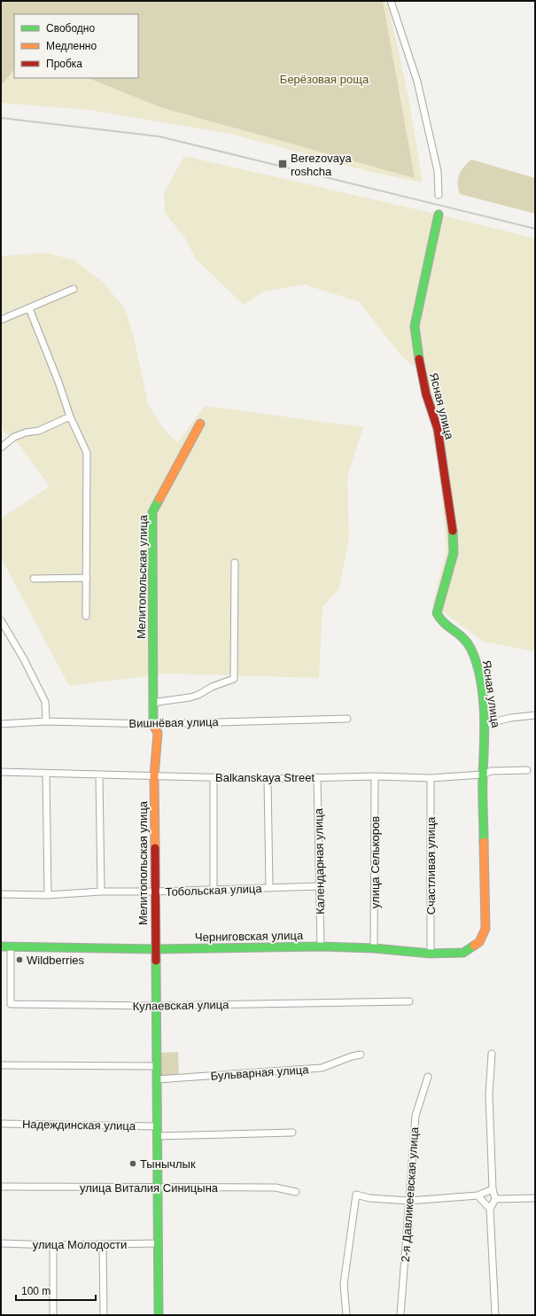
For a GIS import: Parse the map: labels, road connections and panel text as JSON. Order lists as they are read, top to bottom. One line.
{"streets":{"street":["Ясная улица","Мелитопольская улица","Вишнёвая улица","Balkanskaya Street","Календарная улица","улица Селькоров","Счастливая улица","Тобольская улица","Черниговская улица","Кулаевская улица","Бульварная улица","Надеждинская улица","улица Виталия Синицына","2-я Давликеевская улица","улица Молодости"]},"crossings":[["Ясная улица","Balkanskaya Street"],["Ясная улица","Черниговская улица"],["Мелитопольская улица","Вишнёвая улица"],["Мелитопольская улица","Balkanskaya Street"],["Мелитопольская улица","Тобольская улица"],["Мелитопольская улица","Черниговская улица"],["Мелитопольская улица","Кулаевская улица"],["Мелитопольская улица","Бульварная улица"],["Мелитопольская улица","Надеждинская улица"],["Мелитопольская улица","улица Виталия Синицына"],["Мелитопольская улица","улица Молодости"],["Balkanskaya Street","Календарная улица"],["Balkanskaya Street","улица Селькоров"],["Balkanskaya Street","Счастливая улица"],["Календарная улица","Тобольская улица"],["Календарная улица","Черниговская улица"],["улица Селькоров","Черниговская улица"],["Счастливая улица","Черниговская улица"],["Черниговская улица","Кулаевская улица"]],"parks":["Берёзовая роща"],"places":{"transit":["Berezovaya roshcha"],"other":["Wildberries","Тынычлык"]},"legend":["Свободно","Медленно","Пробка"],"scale_bar":"100 m"}
